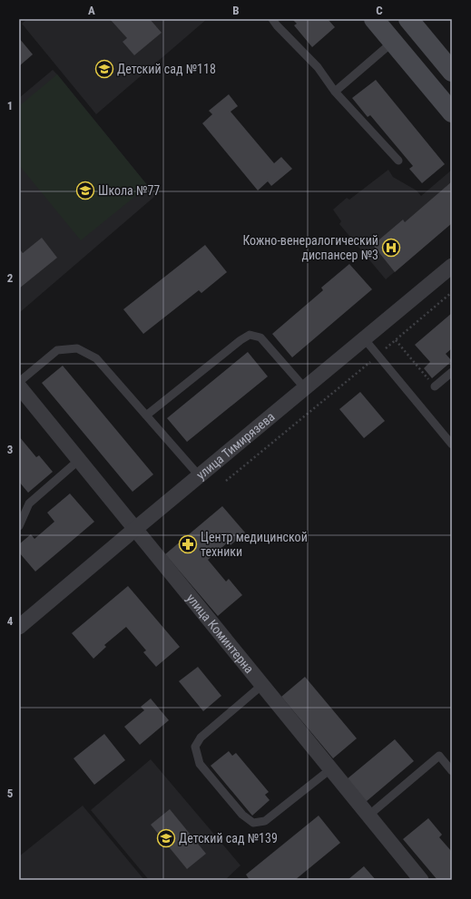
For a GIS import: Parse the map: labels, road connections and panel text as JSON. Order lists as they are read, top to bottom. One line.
{"streets":{"street":["улица Тимирязева","улица Коминтерна"]},"crossings":[["улица Тимирязева","улица Коминтерна"]],"places":{"school or university":["Детский сад №118","Школа №77","Детский сад №139"],"hospital":["Кожно-венералогический диспансер №3"],"pharmacy":["Центр медицинской техники"]},"grid":{"columns":["A","B","C"],"rows":["1","2","3","4","5"]}}
